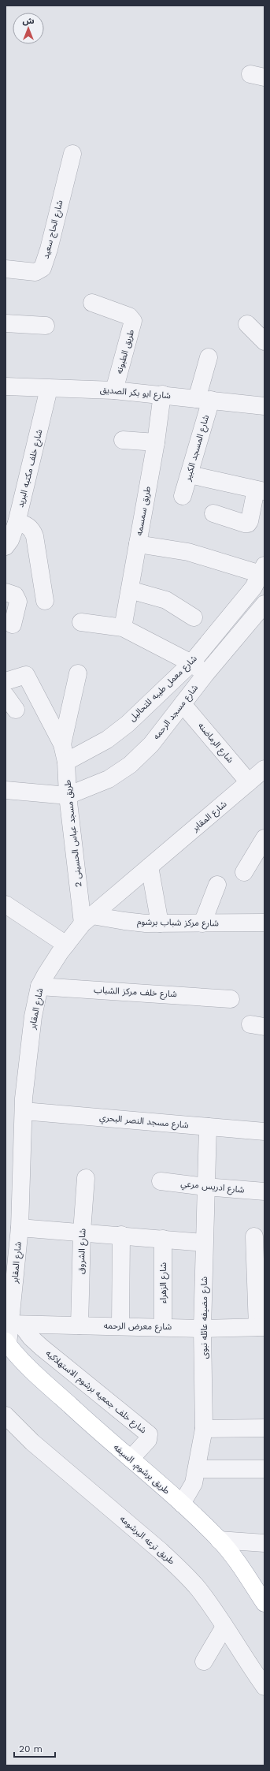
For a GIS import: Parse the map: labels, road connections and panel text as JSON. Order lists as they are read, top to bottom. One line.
{"streets":{"main road":["طريق برشوم, السيفه"],"street":["شارع الحاج سعيد","طريق الطبونه","شارع ابو بكر الصديق","شارع المسجد الكبير","شارع خلف مكتبه البريد","طريق سمسمه","شارع معمل طيبه للتحاليل","شارع مسجد الرحمه","شارع الرماضنه","شارع المقابر","طريق مسجد عباس الحسينى 2","شارع مركز شباب برشوم","شارع خلف مركز الشباب","شارع مسجد النصر البحري","شارع ادريس مرعي","شارع الشروق","شارع الزهراء","شارع مضيفه عائله نبوى","شارع معرض الرحمه","شارع خلف جمعيه برشوم الاستهلاكيه","طريق ترعه البرشومه"]},"crossings":[["طريق الطبونه","شارع ابو بكر الصديق"],["شارع ابو بكر الصديق","شارع المسجد الكبير"],["شارع ابو بكر الصديق","شارع خلف مكتبه البريد"],["شارع ابو بكر الصديق","طريق سمسمه"],["شارع معمل طيبه للتحاليل","طريق مسجد عباس الحسينى 2"],["شارع مسجد الرحمه","شارع الرماضنه"],["شارع مسجد الرحمه","طريق مسجد عباس الحسينى 2"],["شارع الرماضنه","شارع المقابر"],["شارع المقابر","طريق مسجد عباس الحسينى 2"],["شارع المقابر","شارع مركز شباب برشوم"],["شارع المقابر","شارع خلف مركز الشباب"],["شارع المقابر","شارع مسجد النصر البحري"],["شارع المقابر","شارع معرض الرحمه"],["شارع المقابر","شارع خلف جمعيه برشوم الاستهلاكيه"],["شارع المقابر","طريق برشوم, السيفه"],["طريق مسجد عباس الحسينى 2","شارع مركز شباب برشوم"],["شارع مسجد النصر البحري","شارع مضيفه عائله نبوى"],["شارع ادريس مرعي","شارع مضيفه عائله نبوى"],["شارع الشروق","شارع معرض الرحمه"],["شارع الزهراء","شارع معرض الرحمه"],["شارع مضيفه عائله نبوى","شارع معرض الرحمه"],["شارع مضيفه عائله نبوى","طريق برشوم, السيفه"],["شارع معرض الرحمه","شارع خلف جمعيه برشوم الاستهلاكيه"],["شارع خلف جمعيه برشوم الاستهلاكيه","طريق برشوم, السيفه"]],"scale_bar":"20 m","north":"top"}
